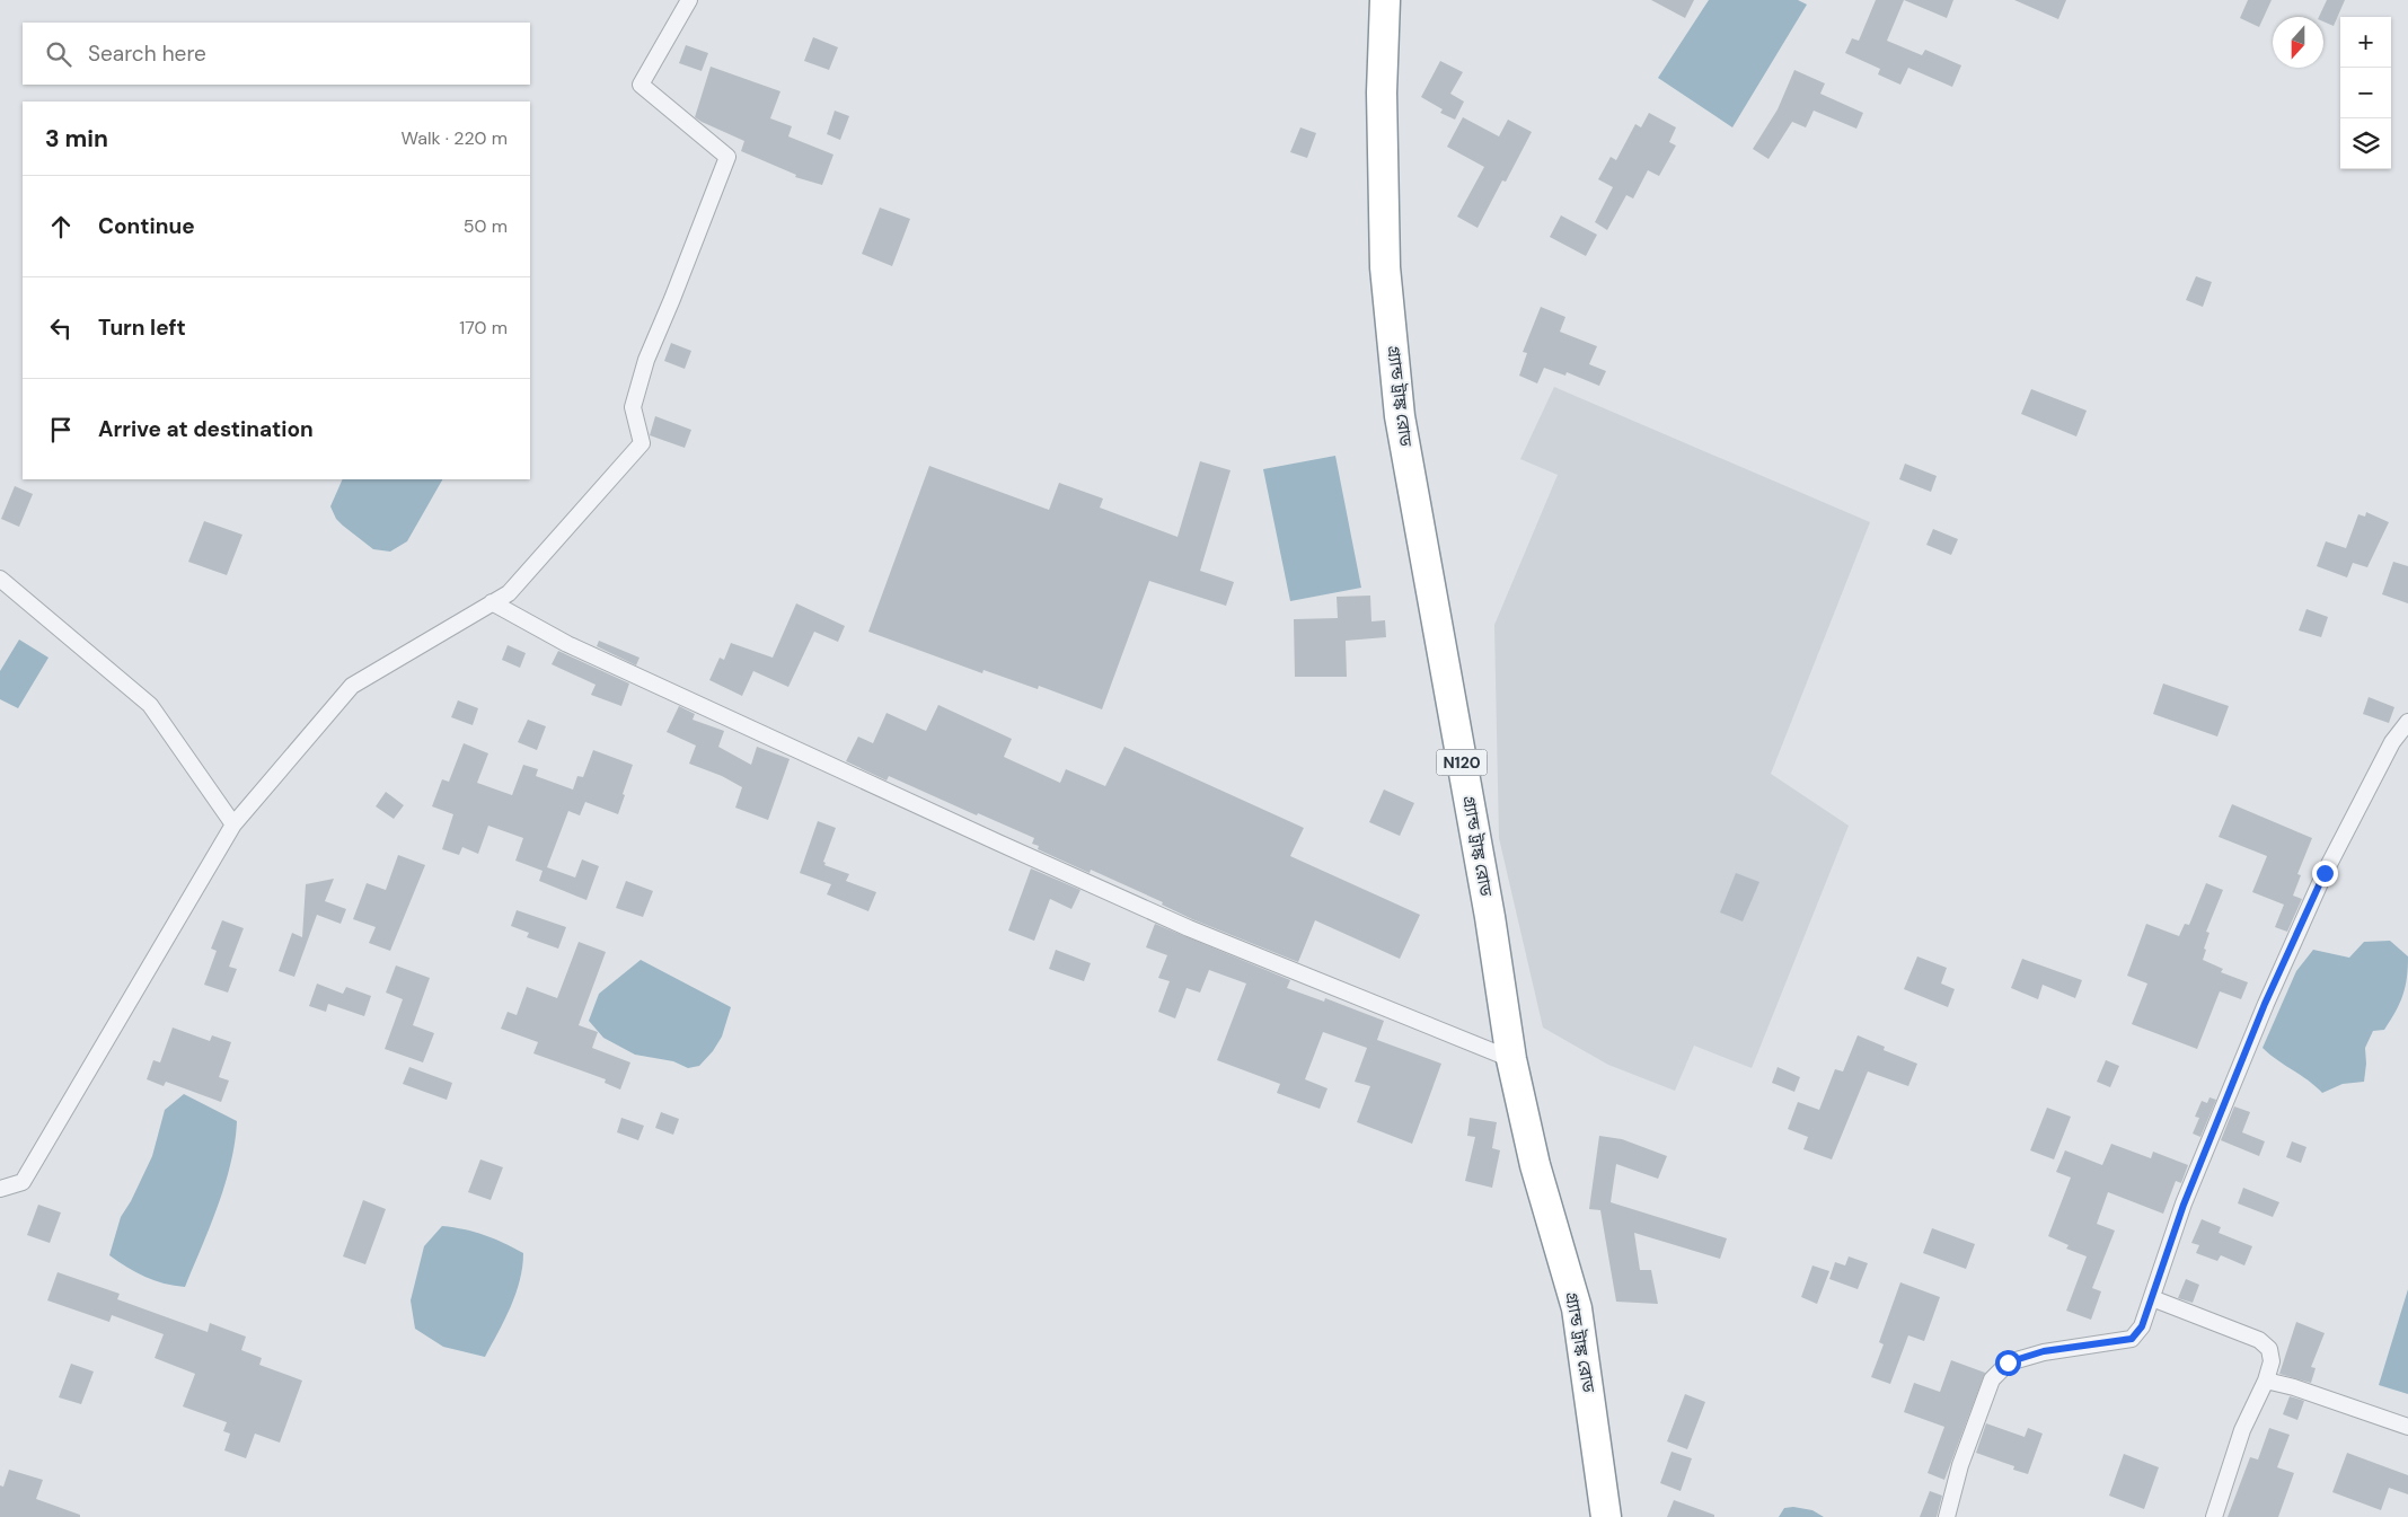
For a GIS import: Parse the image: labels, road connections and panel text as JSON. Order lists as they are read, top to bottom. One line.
{"streets":{"highway":["গ্র্যান্ড ট্রাঙ্ক রোড","N120"]},"north":"bottom","page":{"map_buttons":["+","−"],"search":"Search here","heading":["3 min","Walk · 220 m"],"list":[["Continue","50 m"],["Turn left","170 m"],"Arrive at destination"]}}
